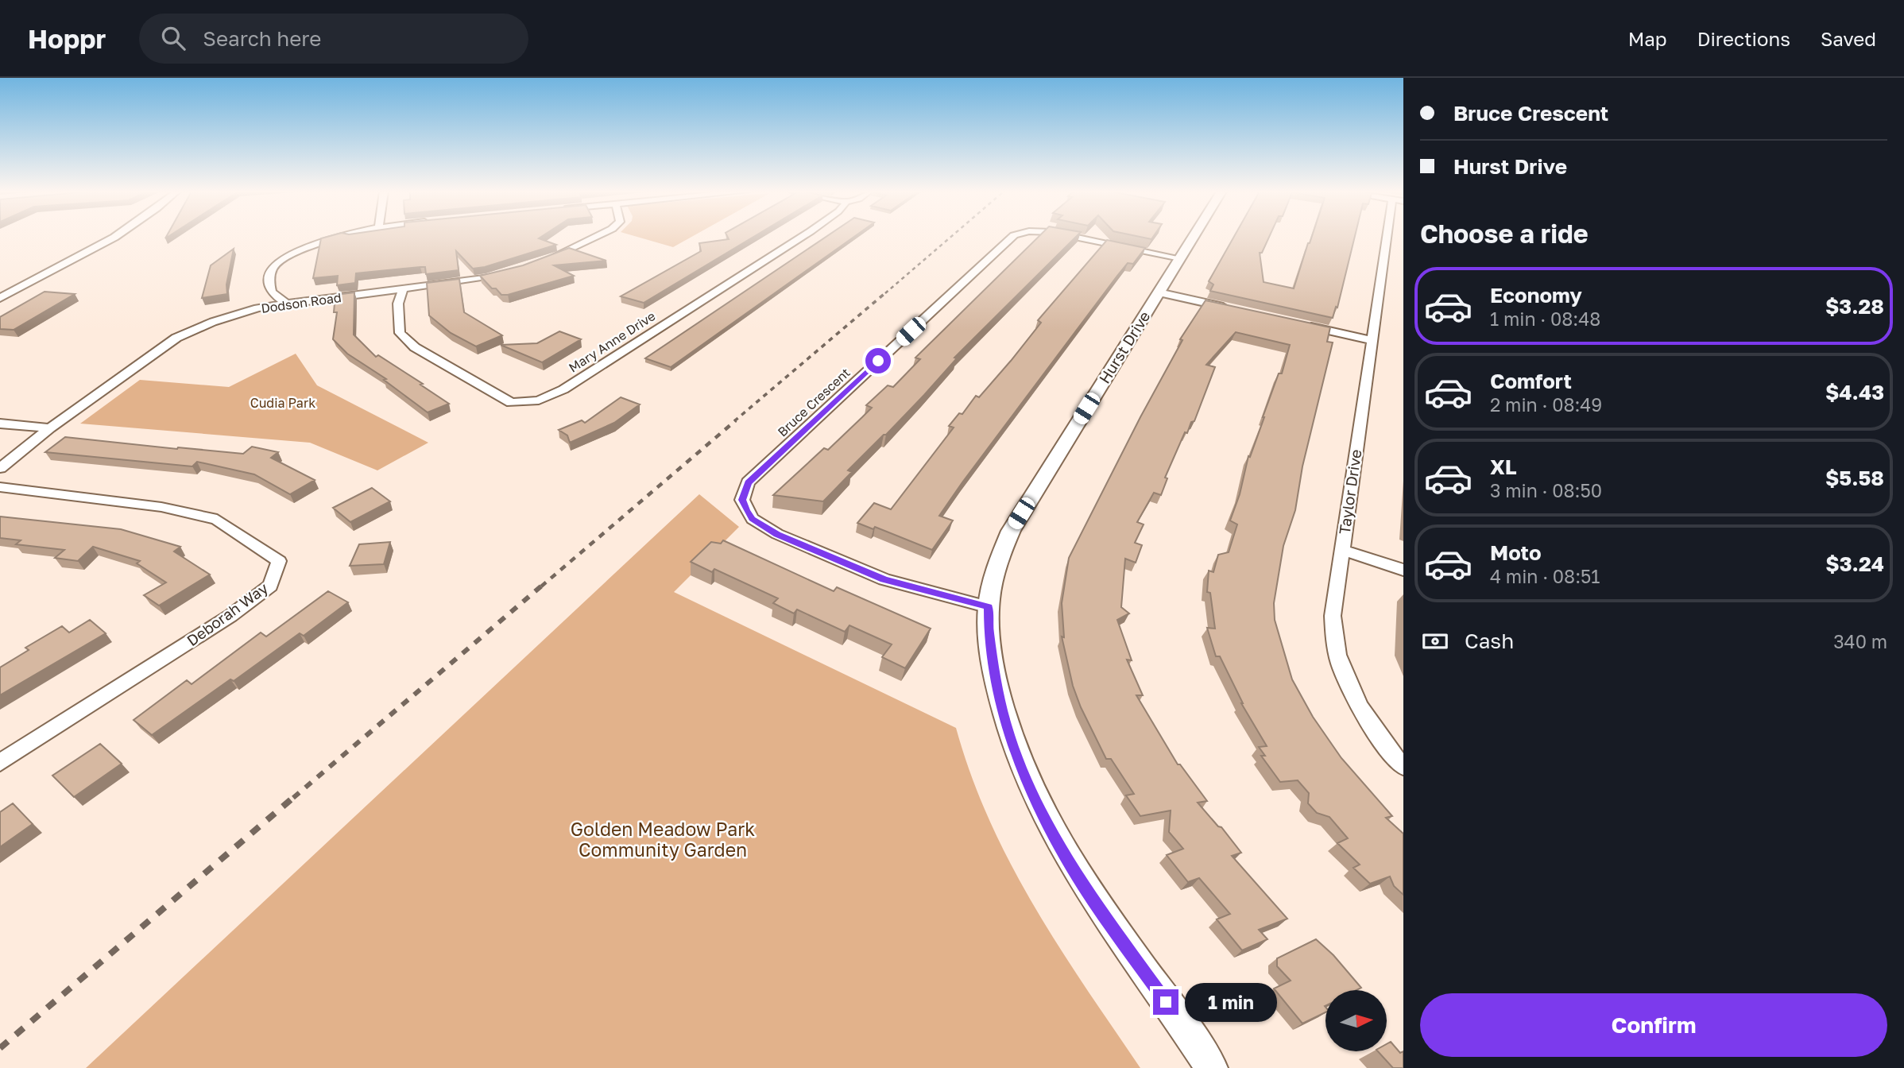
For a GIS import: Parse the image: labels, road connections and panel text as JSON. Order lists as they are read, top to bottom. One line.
{"streets":{"street":["Dodson Road","Mary Anne Drive","Hurst Drive","Bruce Crescent","Taylor Drive","Deborah Way"]},"crossings":[["Dodson Road","Mary Anne Drive"],["Hurst Drive","Bruce Crescent"]],"parks":["Cudia Park","Golden Meadow Park Community Garden"],"north":"right","page":{"header":"Hoppr","search":"Search here","nav":["Map","Directions","Saved"],"banner":["Bruce Crescent","Hurst Drive"],"heading":"Choose a ride","list":[{"name":"Economy","note":"1 min · 08:48","value":"$3.28"},{"name":"Comfort","note":"2 min · 08:49","value":"$4.43"},{"name":"XL","note":"3 min · 08:50","value":"$5.58"},{"name":"Moto","note":"4 min · 08:51","value":"$3.24"}],"pay":["Cash","340 m"],"buttons":"Confirm","bubble":"1 min"}}
